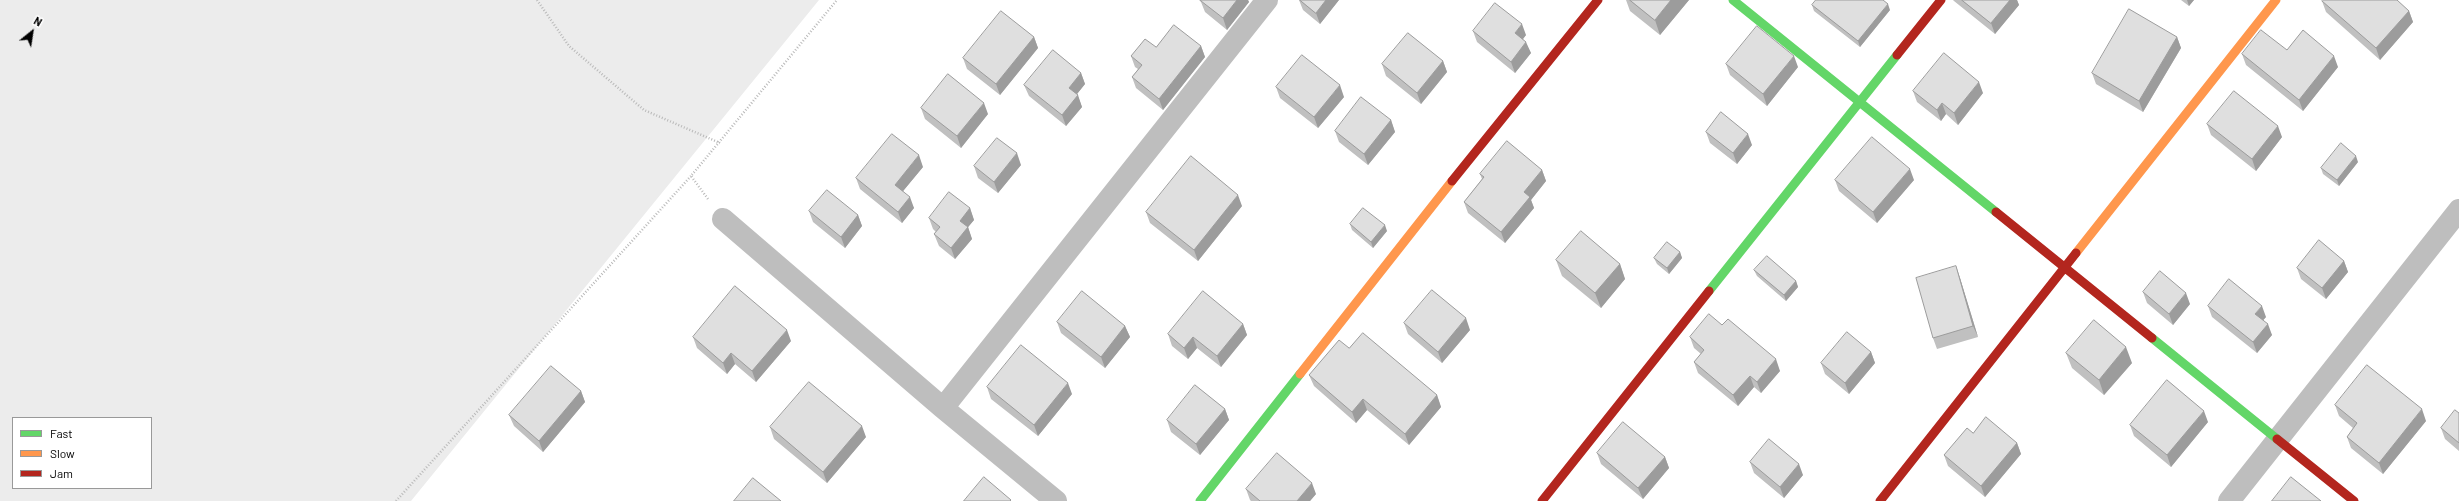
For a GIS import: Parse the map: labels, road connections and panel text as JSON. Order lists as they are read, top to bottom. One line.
{"legend":["Fast","Slow","Jam"],"north":"top right"}
